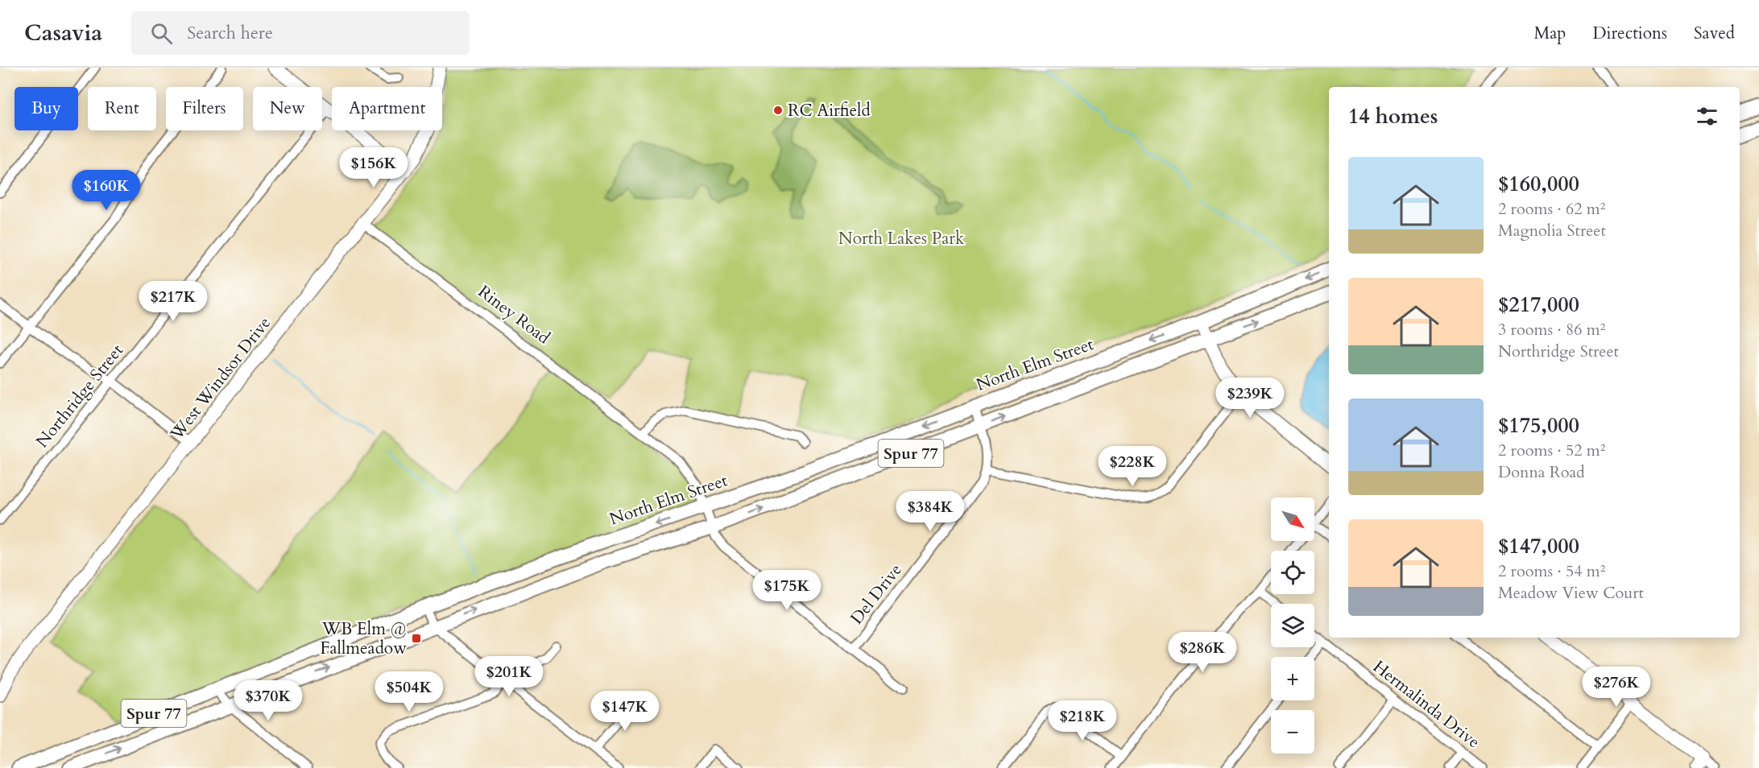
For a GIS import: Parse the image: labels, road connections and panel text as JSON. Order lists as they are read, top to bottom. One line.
{"streets":{"main road":["North Elm Street","Spur 77"],"street":["Riney Road","West Windsor Drive","Northridge Street","Del Drive","Hermalinda Drive"]},"crossings":[["Riney Road","North Elm Street"],["Riney Road","West Windsor Drive"],["Riney Road","Spur 77"],["Riney Road","Del Drive"]],"parks":["North Lakes Park"],"places":{"other":["RC Airfield"],"transit":["WB Elm @ Fallmeadow"]},"north":"bottom right","page":{"header":"Casavia","search":"Search here","nav":["Map","Directions","Saved"],"chip":["Buy","Rent","Filters","New","Apartment"],"heading":"14 homes","list":[{"name":"$160,000","note":"2 rooms · 62 m² · Magnolia Street"},{"name":"$217,000","note":"3 rooms · 86 m² · Northridge Street"},{"name":"$175,000","note":"2 rooms · 52 m² · Donna Road"},{"name":"$147,000","note":"2 rooms · 54 m² · Meadow View Court"}],"price":["$156K","$160K","$217K","$239K","$228K","$384K","$175K","$286K","$201K","$276K","$504K","$370K","$147K","$218K"],"map_buttons":["+","−"]}}
